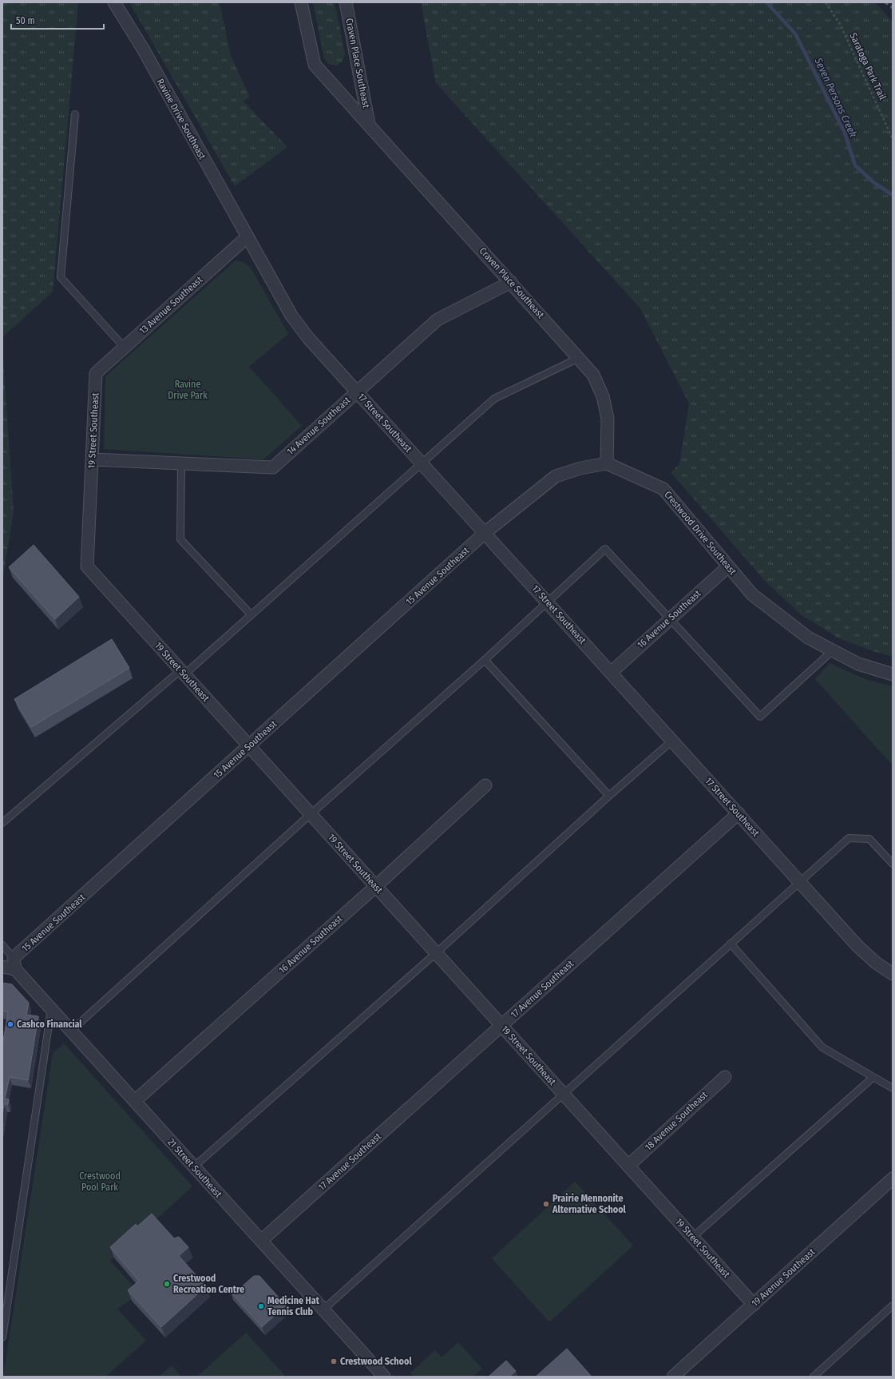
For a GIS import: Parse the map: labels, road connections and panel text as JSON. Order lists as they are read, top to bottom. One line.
{"streets":{"street":["Craven Place Southeast","Ravine Drive Southeast","13 Avenue Southeast","17 Street Southeast","14 Avenue Southeast","19 Street Southeast","Crestwood Drive Southeast","15 Avenue Southeast","16 Avenue Southeast","17 Avenue Southeast","18 Avenue Southeast","21 Street Southeast","19 Avenue Southeast"],"path":["Saratoga Park Trail"]},"crossings":[["Craven Place Southeast","14 Avenue Southeast"],["Craven Place Southeast","Crestwood Drive Southeast"],["Ravine Drive Southeast","13 Avenue Southeast"],["Ravine Drive Southeast","17 Street Southeast"],["13 Avenue Southeast","17 Street Southeast"],["13 Avenue Southeast","19 Street Southeast"],["17 Street Southeast","14 Avenue Southeast"],["17 Street Southeast","15 Avenue Southeast"],["17 Street Southeast","16 Avenue Southeast"],["17 Street Southeast","17 Avenue Southeast"],["14 Avenue Southeast","19 Street Southeast"],["19 Street Southeast","15 Avenue Southeast"],["19 Street Southeast","16 Avenue Southeast"],["19 Street Southeast","17 Avenue Southeast"],["19 Street Southeast","18 Avenue Southeast"],["19 Street Southeast","19 Avenue Southeast"],["Crestwood Drive Southeast","16 Avenue Southeast"],["15 Avenue Southeast","21 Street Southeast"],["16 Avenue Southeast","21 Street Southeast"],["17 Avenue Southeast","21 Street Southeast"]],"water":["Seven Persons Creek"],"parks":["Ravine Drive Park","Crestwood Pool Park"],"places":["Cashco Financial","Prairie Mennonite Alternative School","Crestwood Recreation Centre","Medicine Hat Tennis Club","Crestwood School"],"scale_bar":"50 m"}
